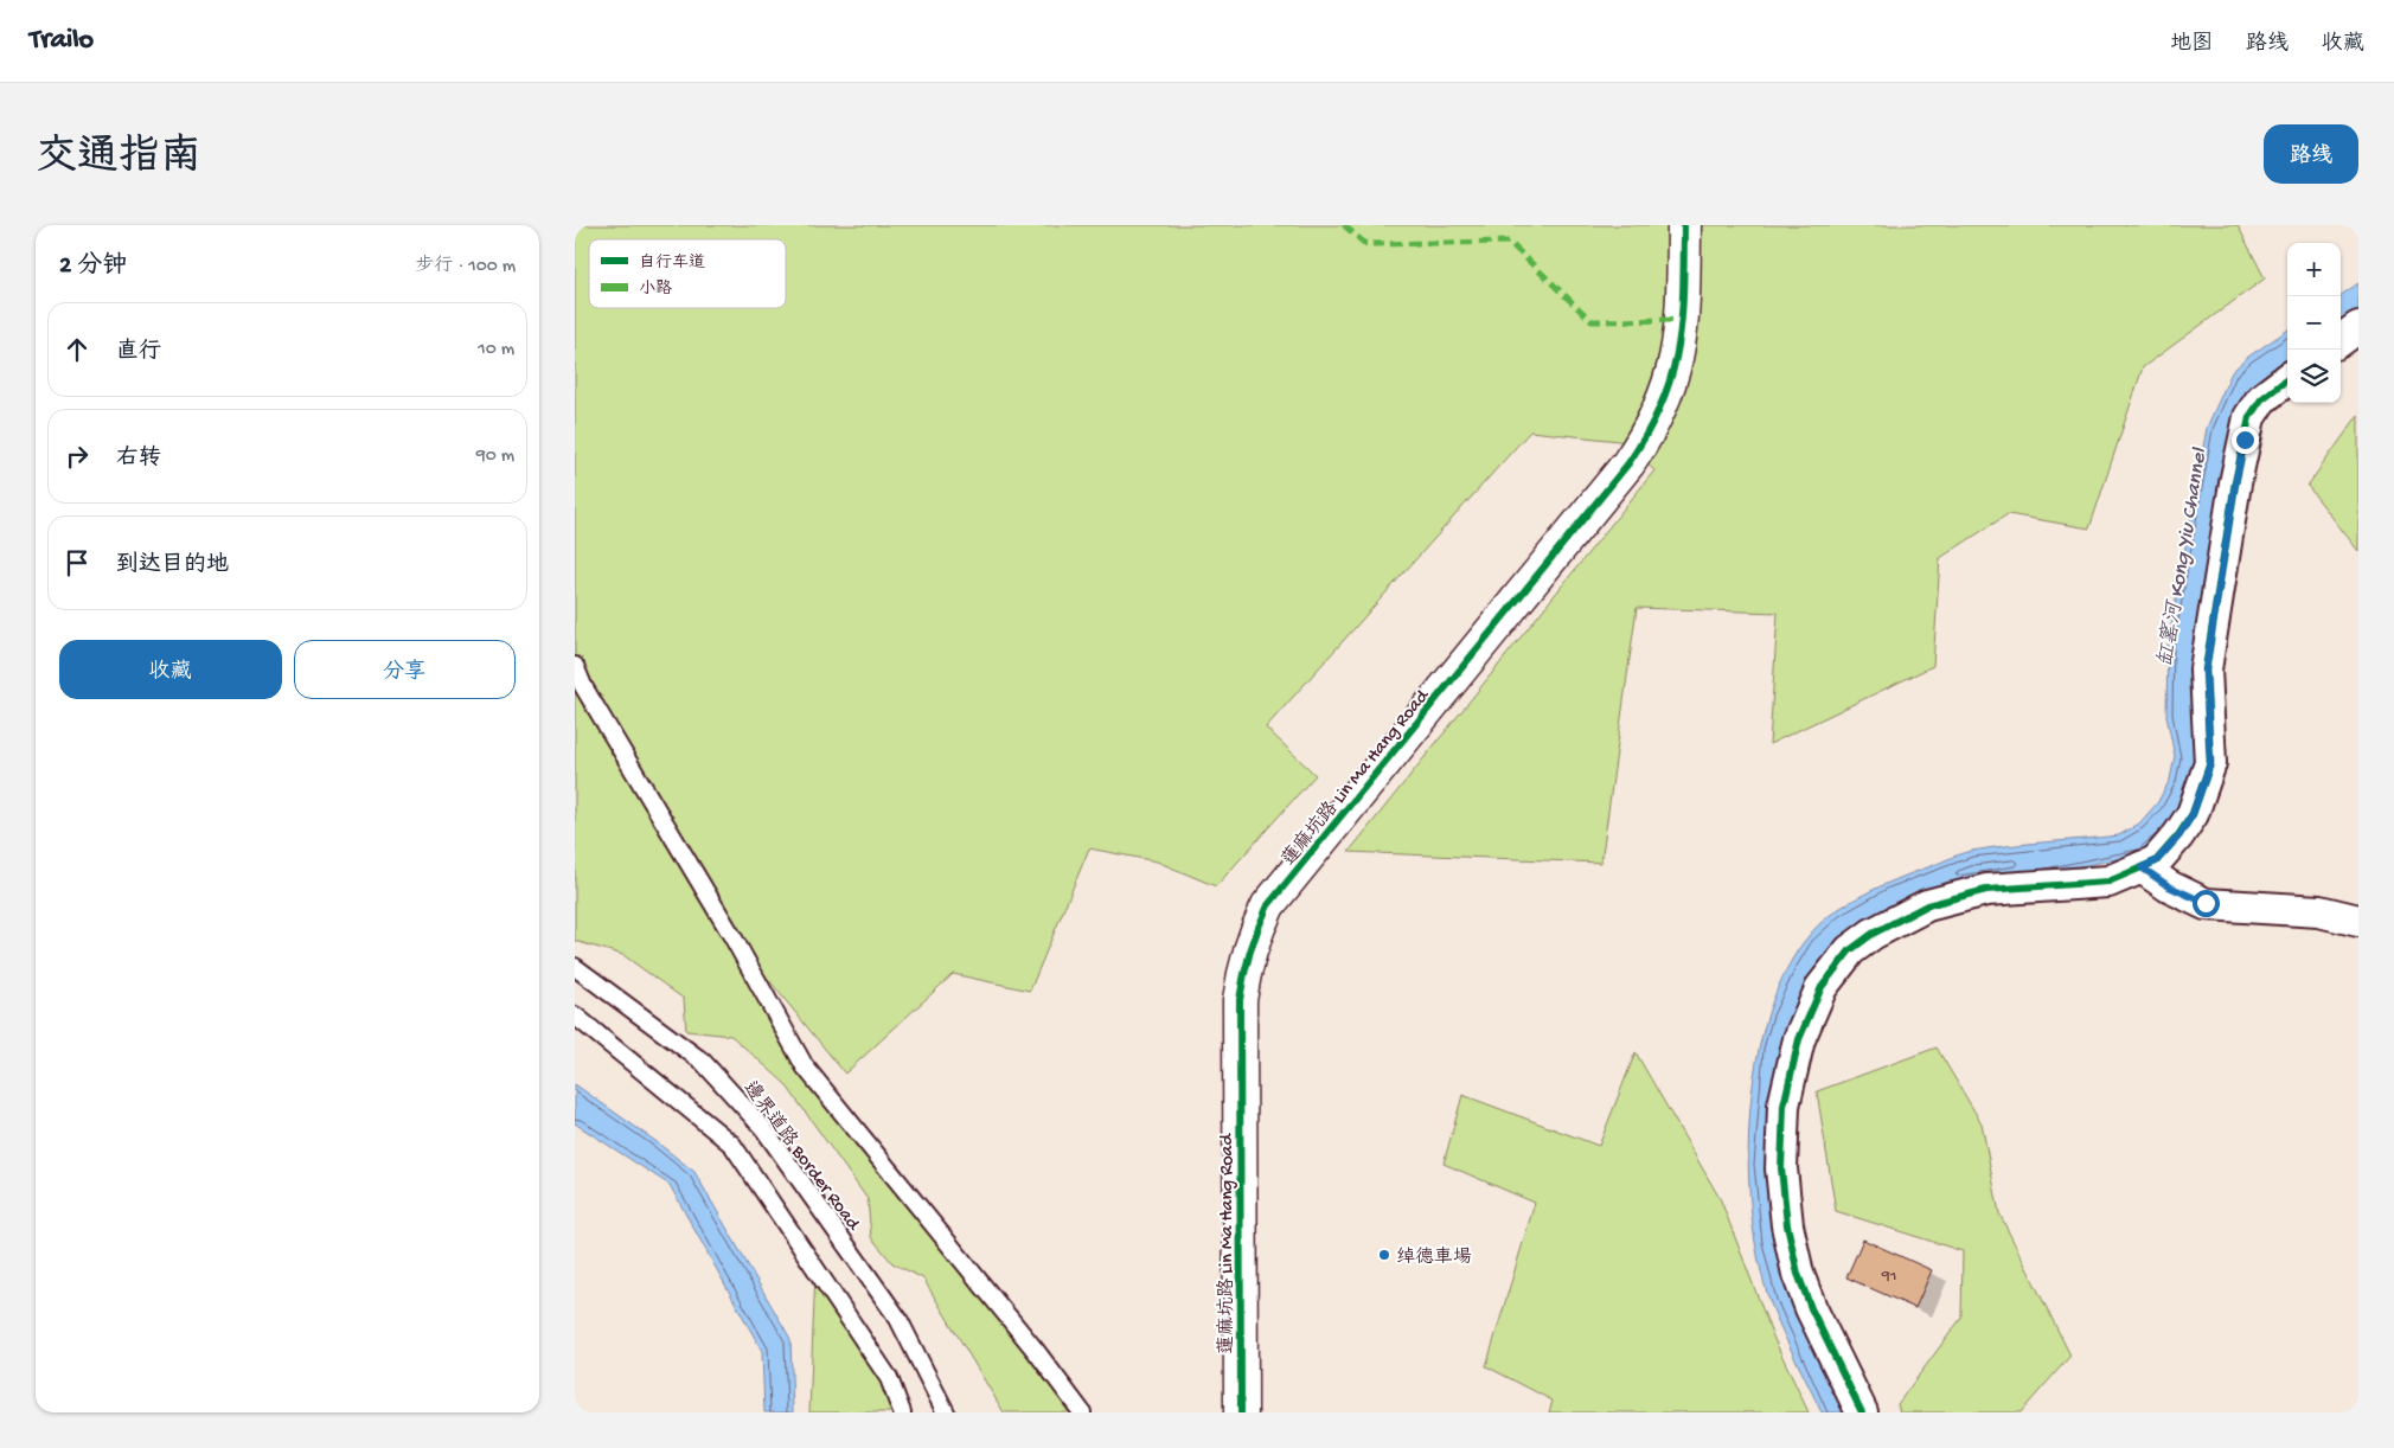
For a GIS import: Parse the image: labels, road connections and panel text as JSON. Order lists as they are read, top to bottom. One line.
{"streets":{"street":["蓮麻坑路 Lin Ma Hang Road"],"lane":["邊界道路 Border Road"]},"water":["缸窰河 Kong Yiu Channel"],"places":["绰德車場"],"house_numbers":["91"],"legend":["自行车道","小路"],"page":{"header":"Trailo","nav":["地图","路线","收藏"],"title":"交通指南","buttons":["路线",["收藏","分享"]],"heading":["2 分钟","步行 · 100 m"],"map_buttons":["+","−"],"list":[["直行","10 m"],["右转","90 m"],"到达目的地"]}}
